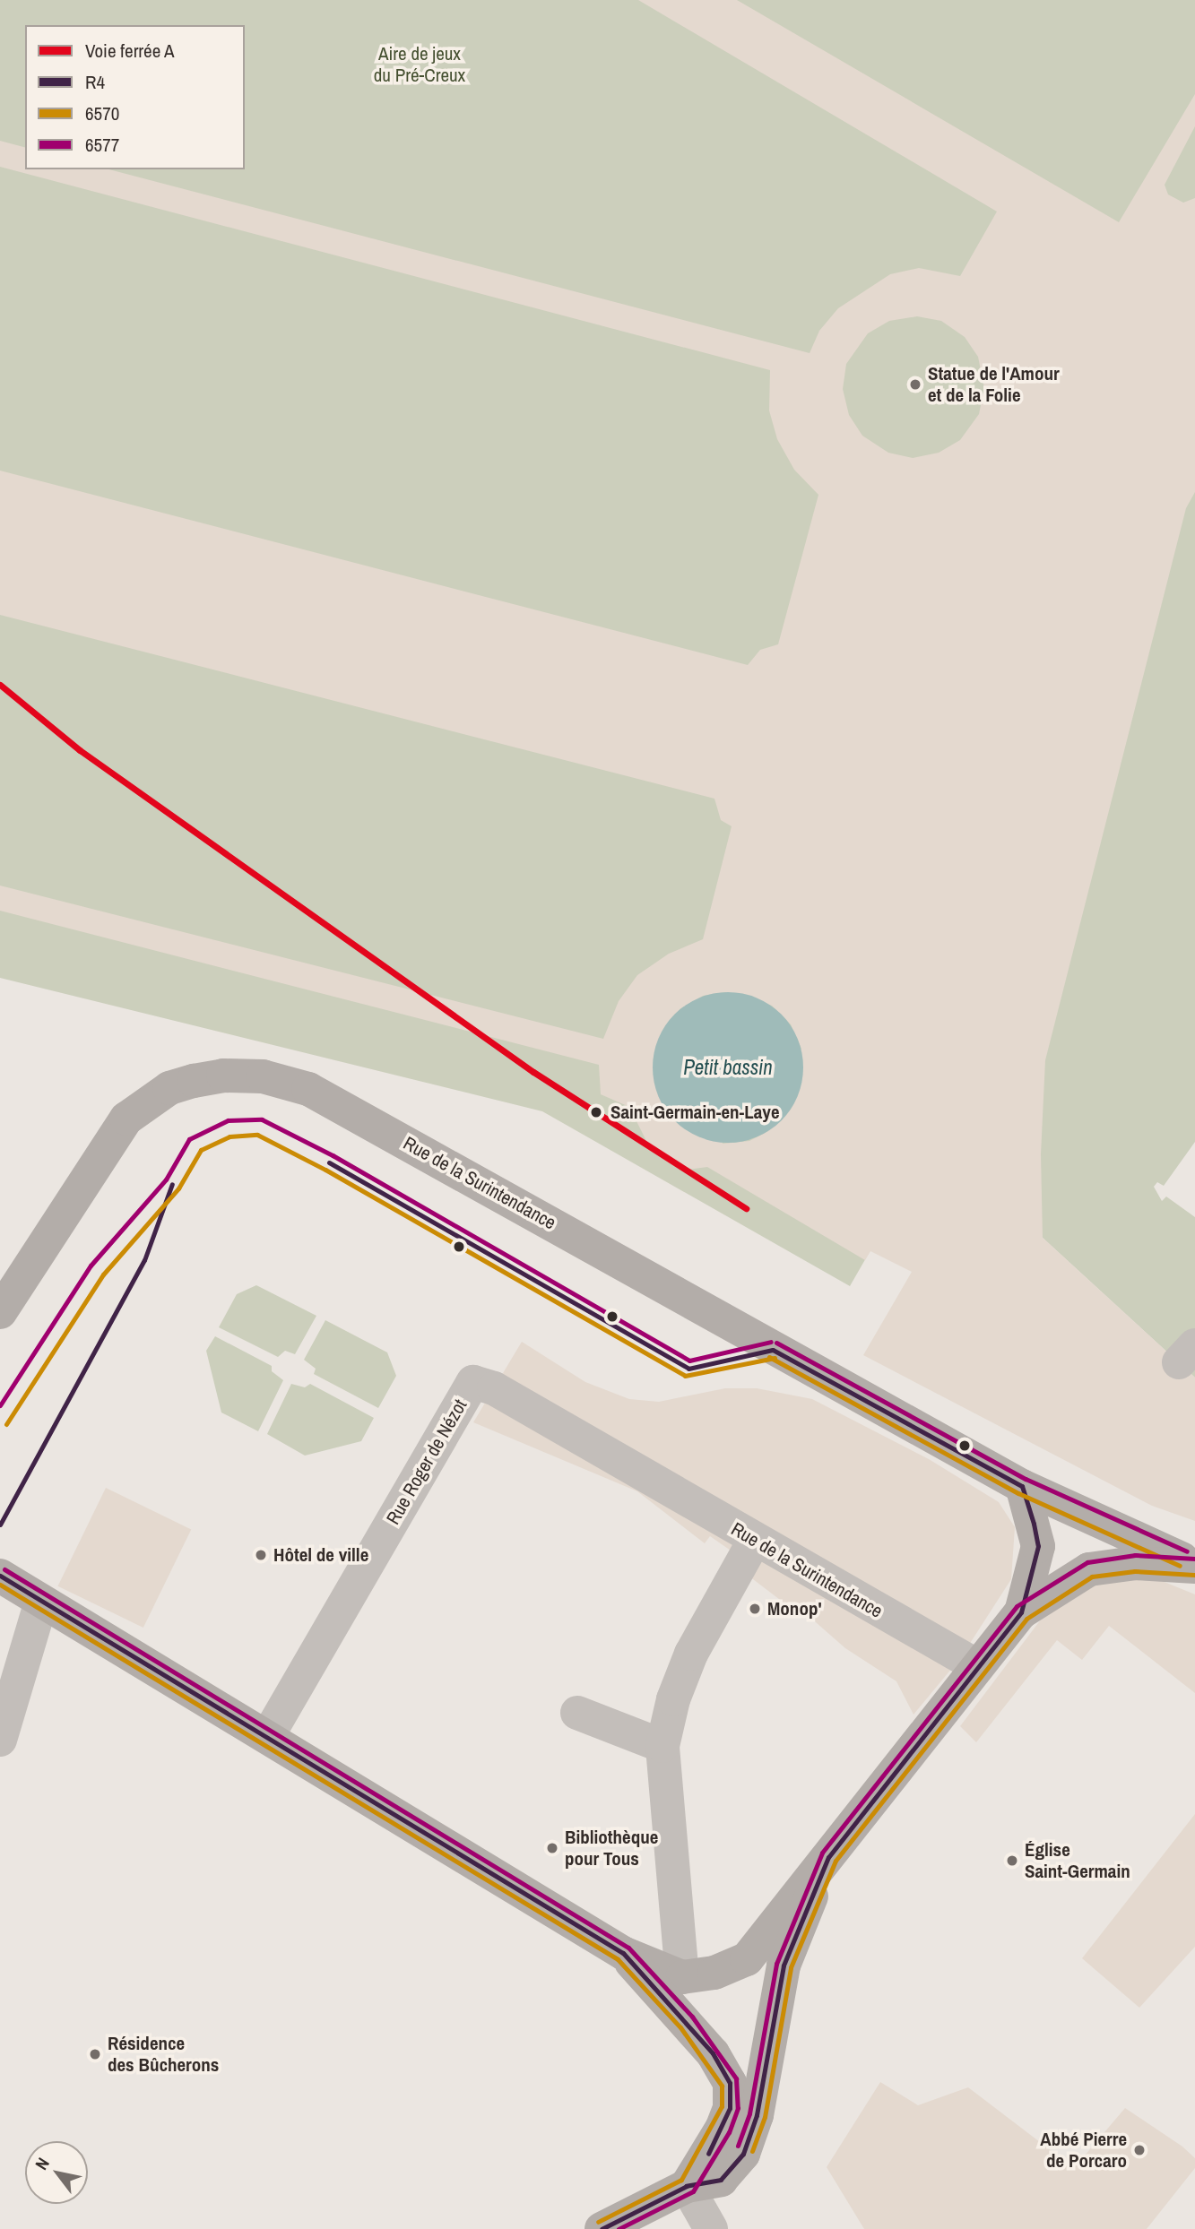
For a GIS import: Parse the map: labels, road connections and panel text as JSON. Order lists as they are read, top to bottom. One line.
{"streets":{"main road":["Rue de la Surintendance"],"street":["Rue Roger de Nézot"]},"crossings":[["Rue de la Surintendance","Rue Roger de Nézot"]],"water":["Petit bassin"],"parks":["Aire de jeux du Pré-Creux"],"places":["Statue de l'Amour et de la Folie","Saint-Germain-en-Laye","Hôtel de ville","Monop'","Bibliothèque pour Tous","Église Saint-Germain","Résidence des Bûcherons","Abbé Pierre de Porcaro"],"lines":["rail line A","transit line 6577","transit line 6570","transit line R4"],"legend":["Voie ferrée A","R4","6570","6577"],"north":"top left"}
